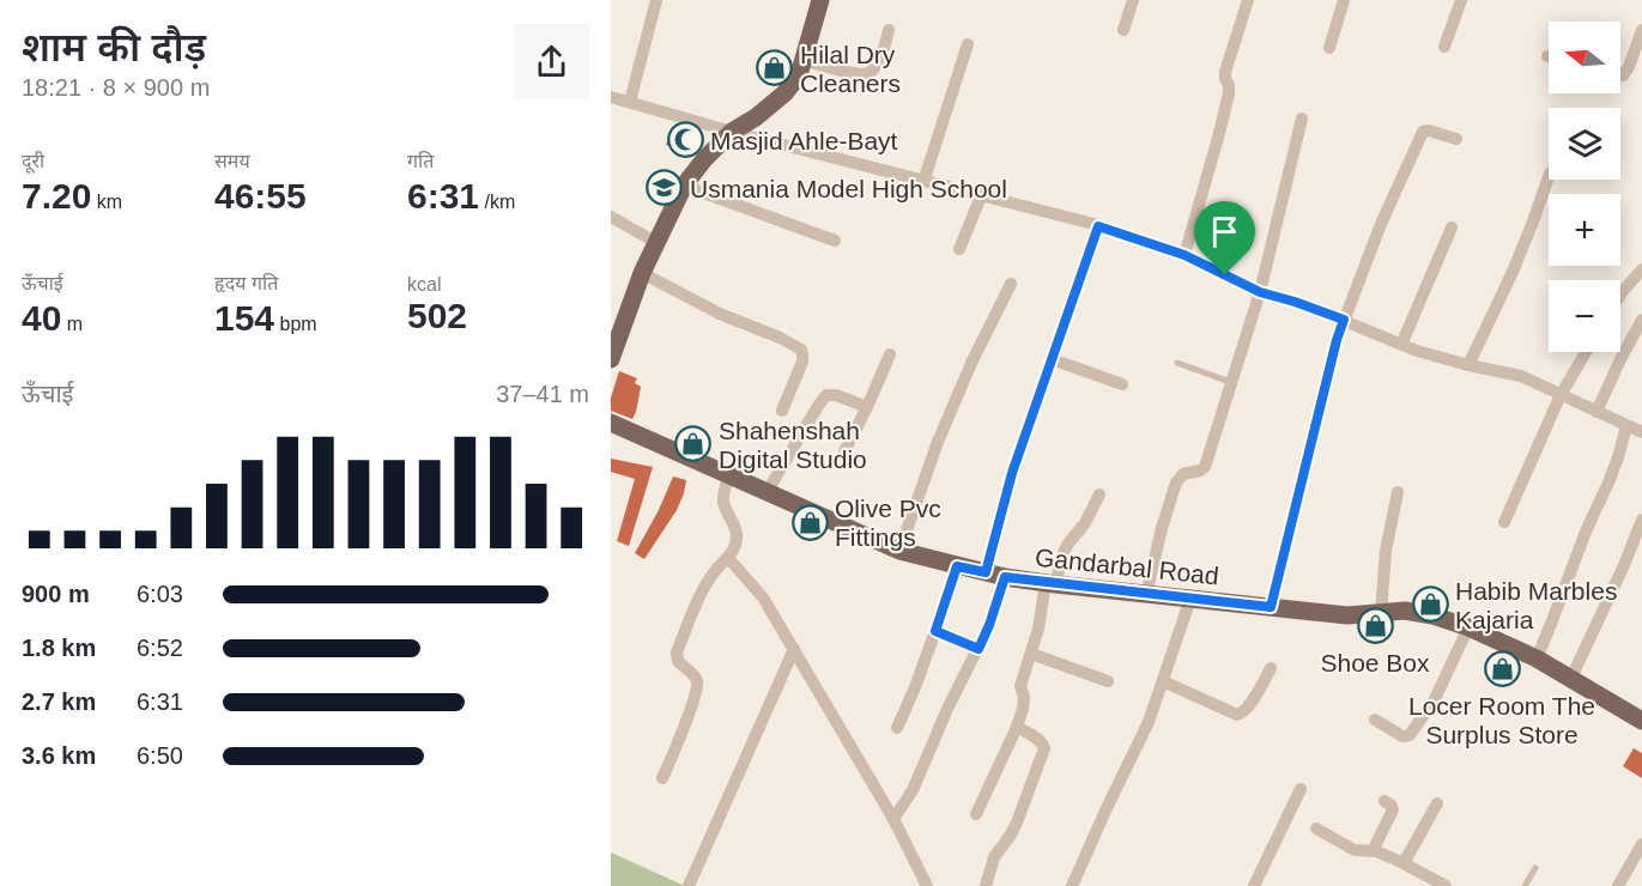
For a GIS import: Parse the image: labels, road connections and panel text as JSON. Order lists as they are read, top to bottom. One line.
{"streets":{"main road":["Gandarbal Road"]},"places":{"shop":["Hilal Dry Cleaners","Shahenshah Digital Studio","Olive Pvc Fittings","Habib Marbles Kajaria","Shoe Box","Locer Room The Surplus Store"],"mosque":["Masjid Ahle-Bayt"],"school or university":["Usmania Model High School"]},"north":"left","page":{"heading":["शाम की दौड़","18:21 · 8 × 900 m"],"map_buttons":["+","−"],"stats":[["दूरी","7.20 km"],["समय","46:55"],["गति","6:31 /km"],["ऊँचाई","40 m"],["हृदय गति","154 bpm"],["kcal","502"]],"chart":["ऊँचाई","37–41 m"],"list":[{"name":"900 m","note":"6:03"},{"name":"1.8 km","note":"6:52"},{"name":"2.7 km","note":"6:31"},{"name":"3.6 km","note":"6:50"}]}}
